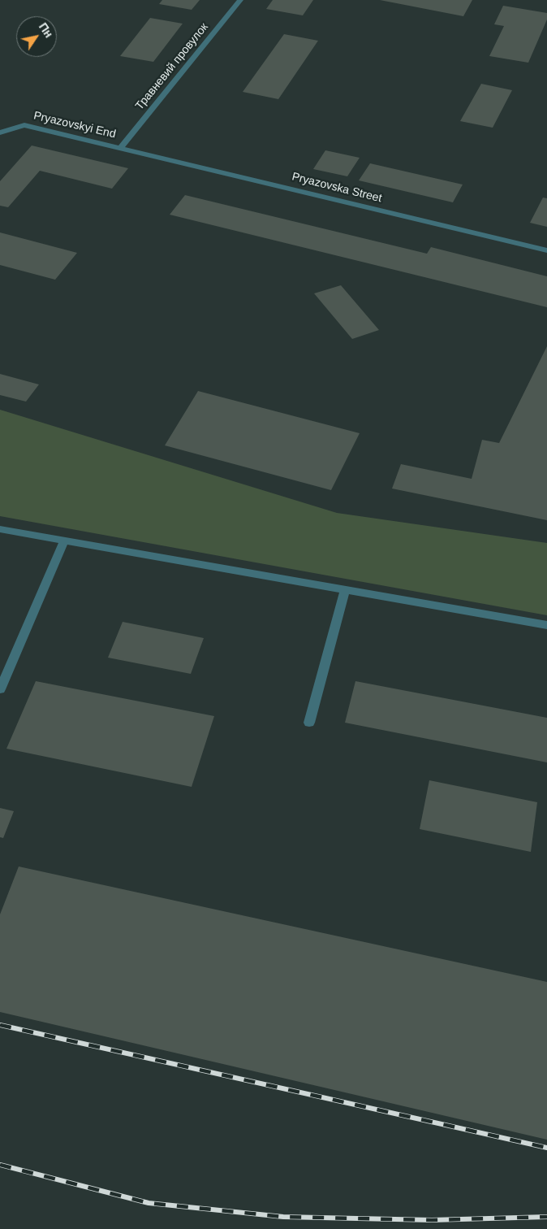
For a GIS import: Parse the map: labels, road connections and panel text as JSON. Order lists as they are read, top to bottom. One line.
{"streets":{"street":["Травневий провулок","Pryazovskyi End","Pryazovska Street"]},"crossings":[["Травневий провулок","Pryazovskyi End"],["Травневий провулок","Pryazovska Street"],["Pryazovskyi End","Pryazovska Street"]],"north":"top right"}
